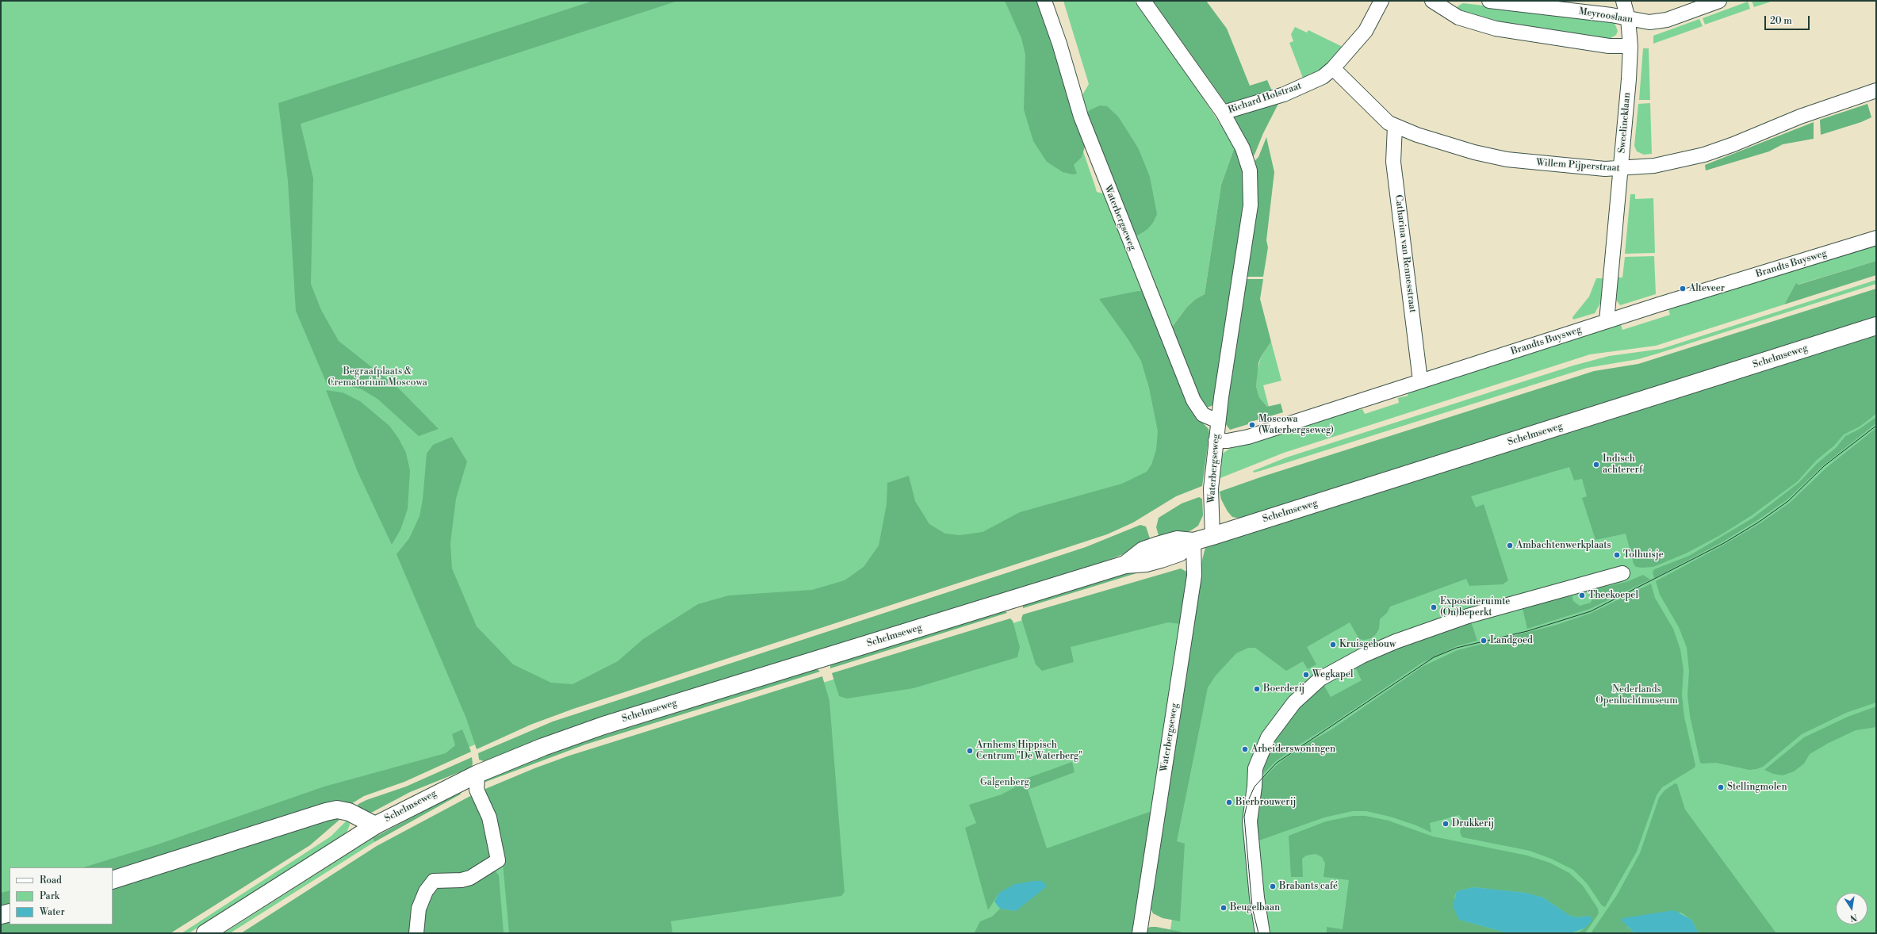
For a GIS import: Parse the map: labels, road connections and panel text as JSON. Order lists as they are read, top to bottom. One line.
{"streets":{"main road":["Schelmseweg"],"street":["Meyrooslaan","Richard Holstraat","Sweelincklaan","Willem Pijperstraat","Waterbergseweg","Catharina van Rennesstraat","Brandts Buysweg"]},"crossings":[["Meyrooslaan","Sweelincklaan"],["Richard Holstraat","Willem Pijperstraat"],["Richard Holstraat","Waterbergseweg"],["Sweelincklaan","Willem Pijperstraat"],["Sweelincklaan","Brandts Buysweg"],["Willem Pijperstraat","Catharina van Rennesstraat"],["Waterbergseweg","Brandts Buysweg"],["Waterbergseweg","Schelmseweg"],["Catharina van Rennesstraat","Brandts Buysweg"]],"parks":["Begraafplaats & Crematorium Moscowa","Nederlands Openluchtmuseum","Galgenberg"],"places":["Alteveer","Moscowa (Waterbergseweg)","Indisch achtererf","Ambachtenwerkplaats","Tolhuisje","Theekoepel","Expositieruimte (On)beperkt","Landgoed","Kruisgebouw","Wegkapel","Boerderij","Arbeiderswoningen","Arnhems Hippisch Centrum \"De Waterberg\"","Stellingmolen","Bierbrouwerij","Drukkerij","Brabants café","Beugelbaan"],"legend":["Road","Park","Water"],"scale_bar":"20 m","north":"bottom"}
